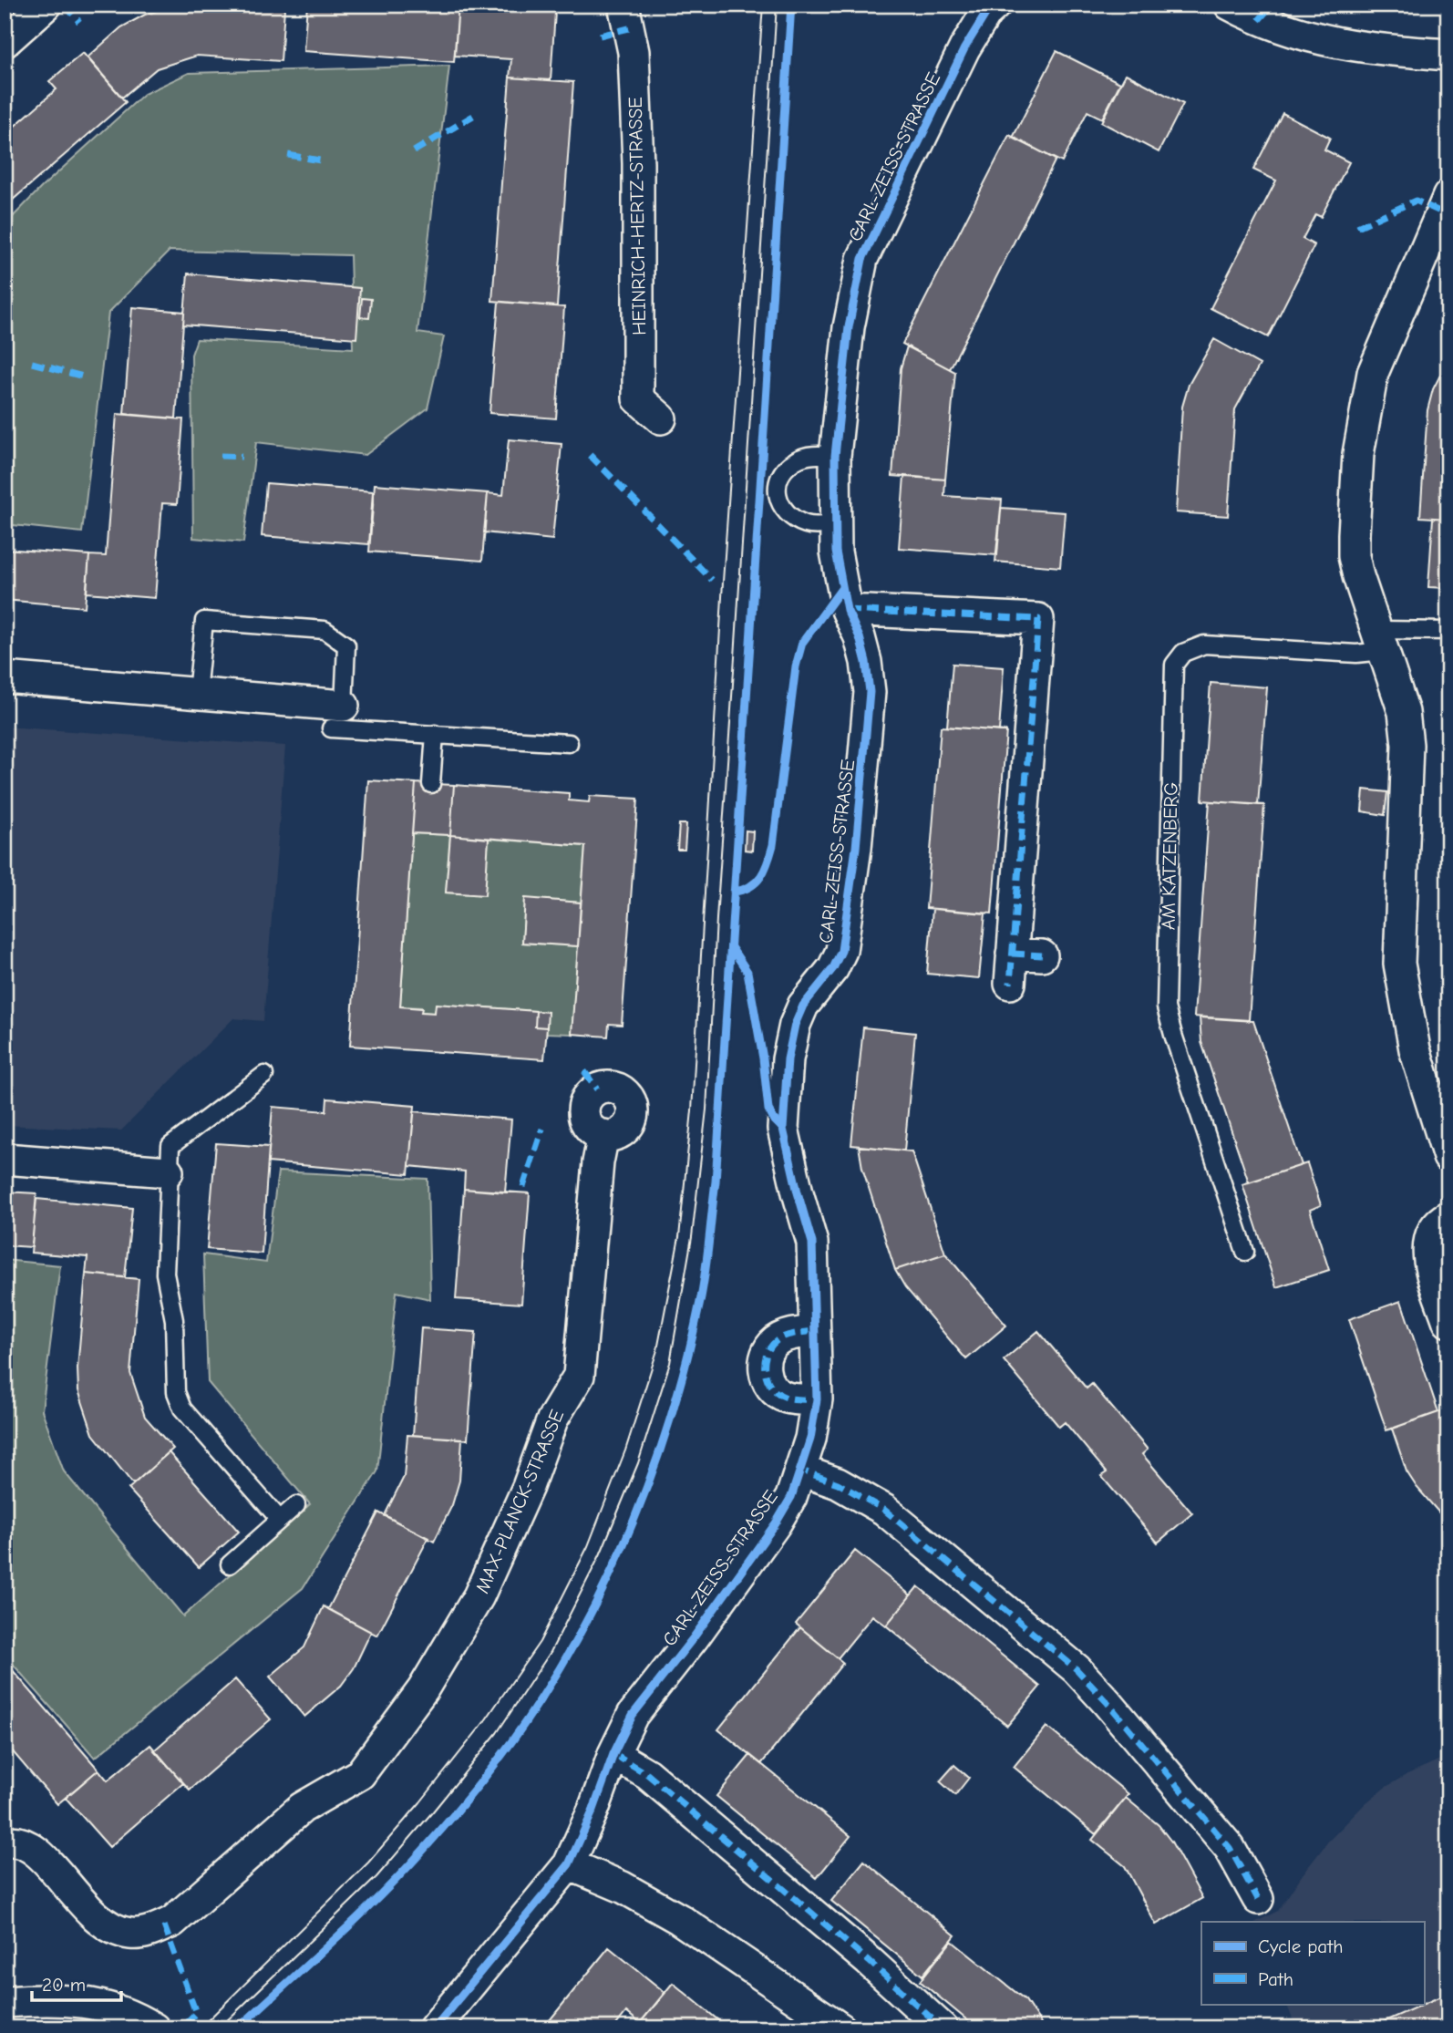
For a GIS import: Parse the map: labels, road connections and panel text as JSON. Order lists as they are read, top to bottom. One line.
{"streets":{"street":["CARL-ZEISS-STRASSE","HEINRICH-HERTZ-STRASSE","MAX-PLANCK-STRASSE"],"lane":["AM KATZENBERG"]},"legend":["Cycle path","Path"],"scale_bar":"20 m"}
